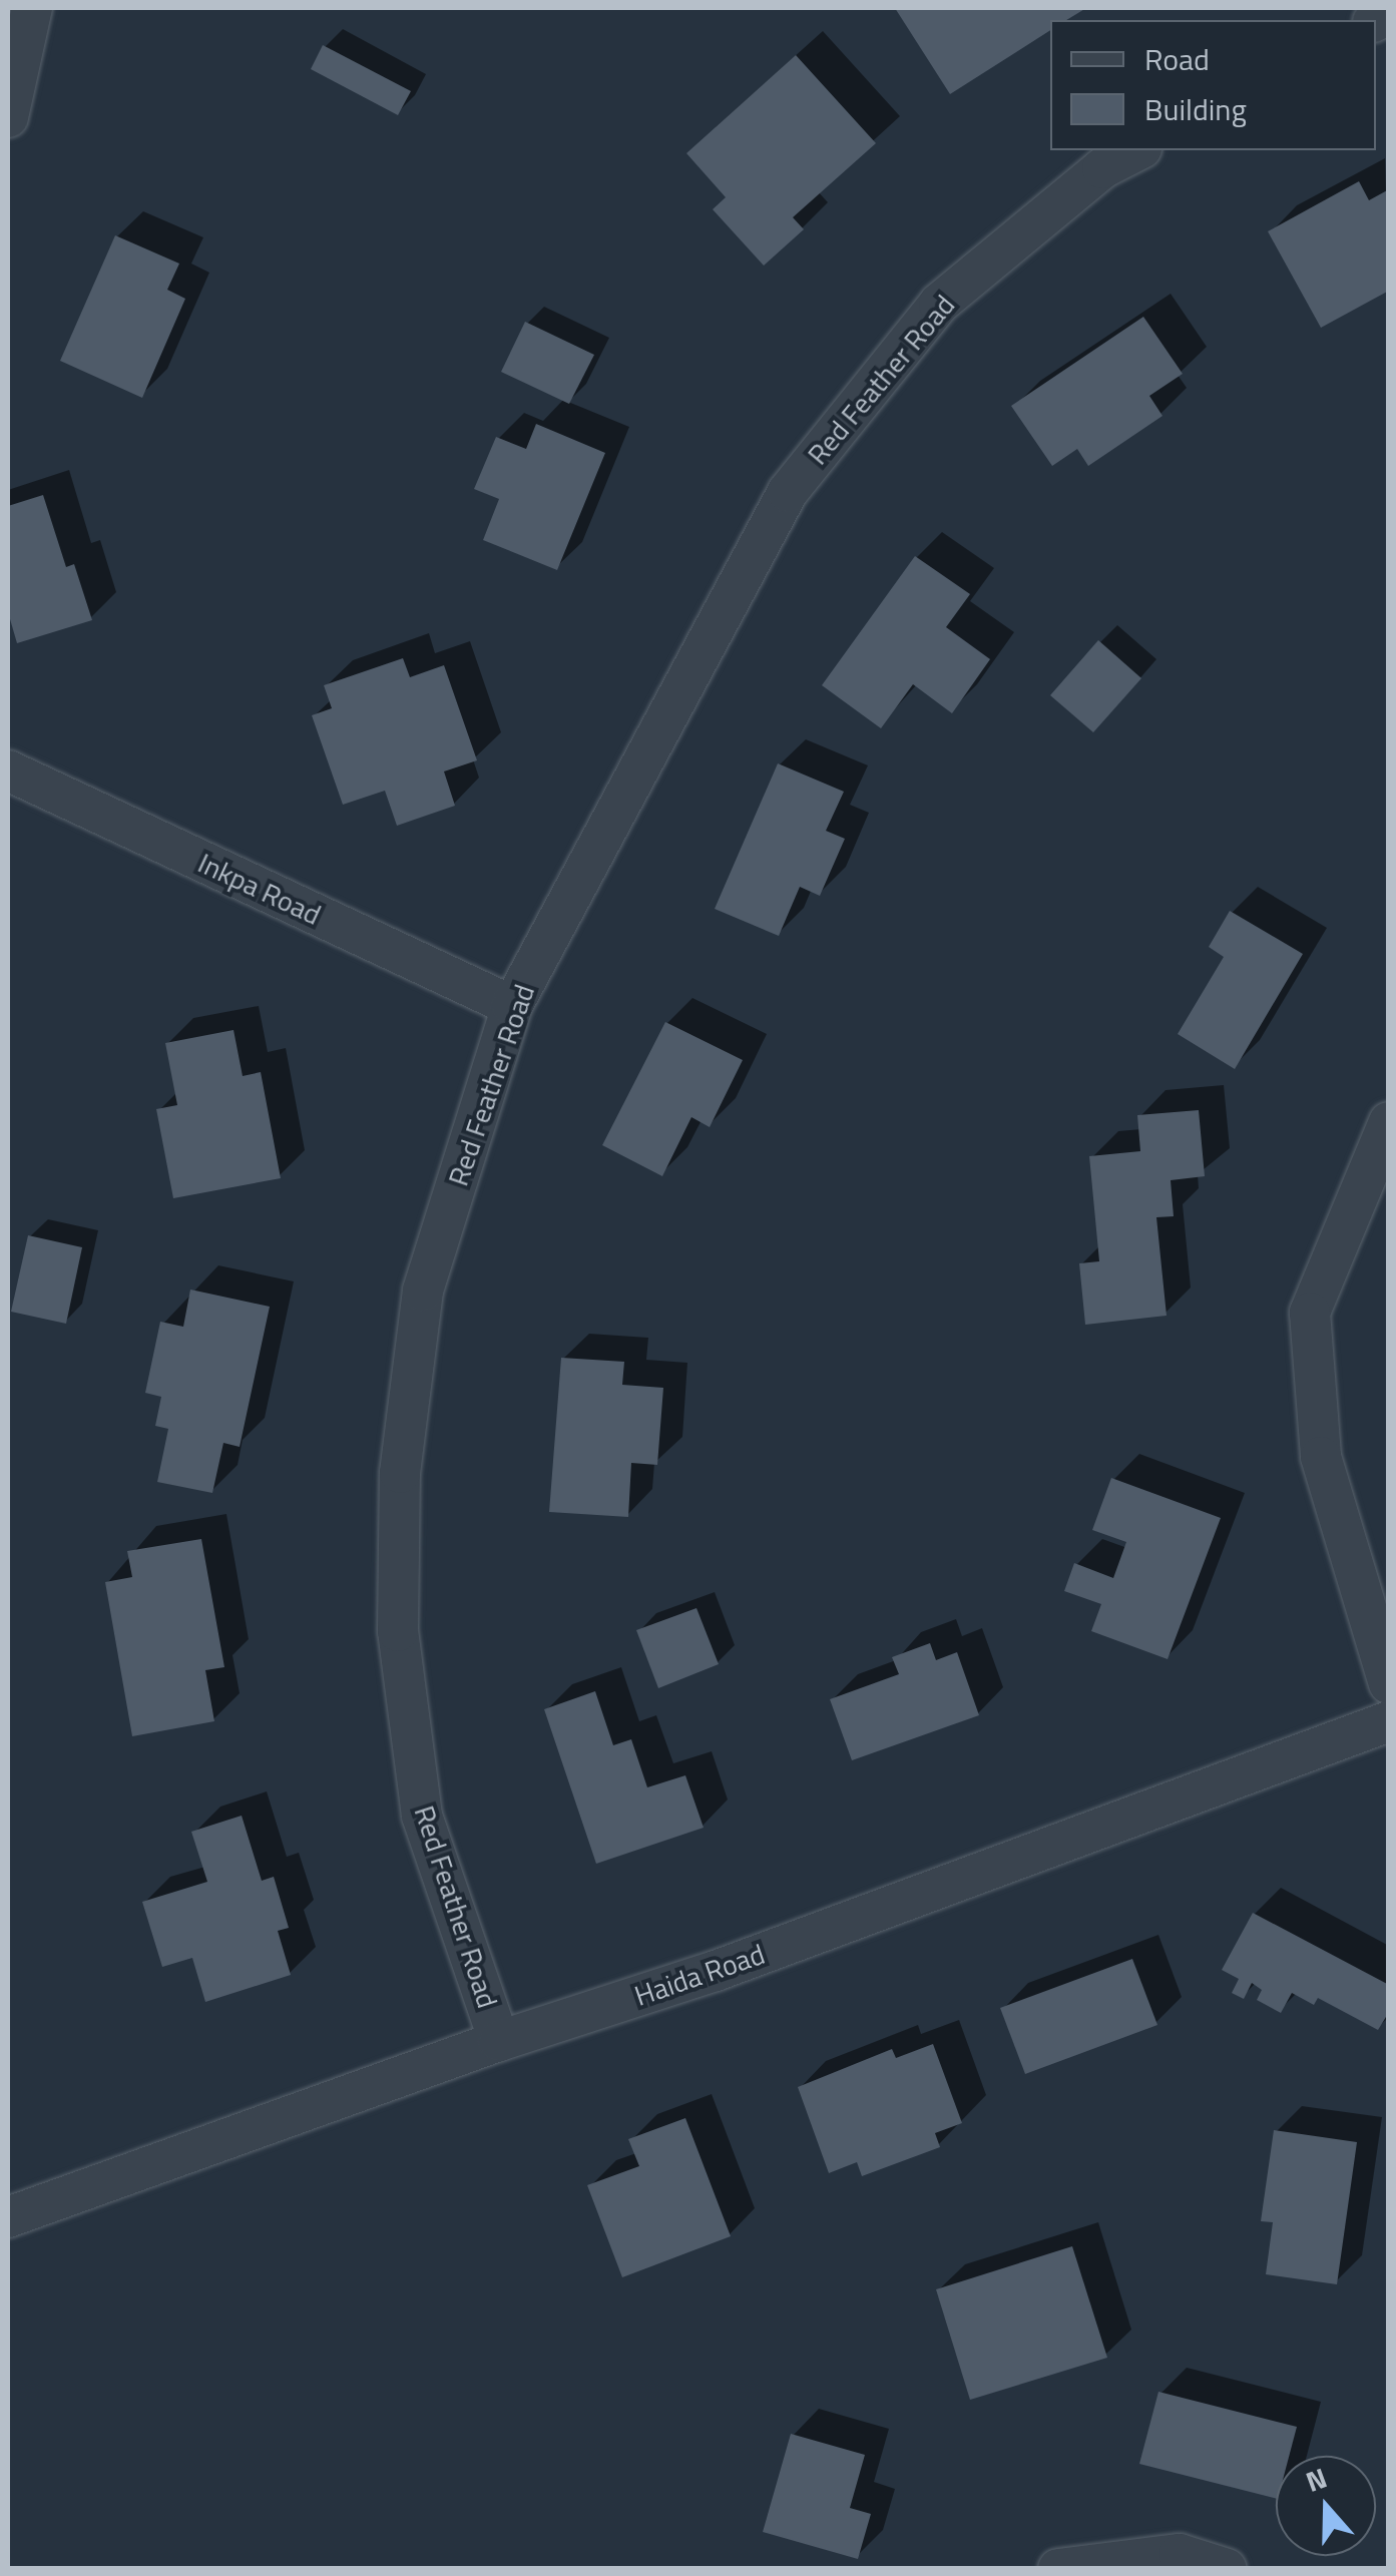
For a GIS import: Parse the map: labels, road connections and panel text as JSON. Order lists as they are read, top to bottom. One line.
{"streets":{"street":["Red Feather Road","Inkpa Road","Haida Road"]},"crossings":[["Red Feather Road","Inkpa Road"],["Red Feather Road","Haida Road"]],"legend":["Road","Building"],"north":"top"}
